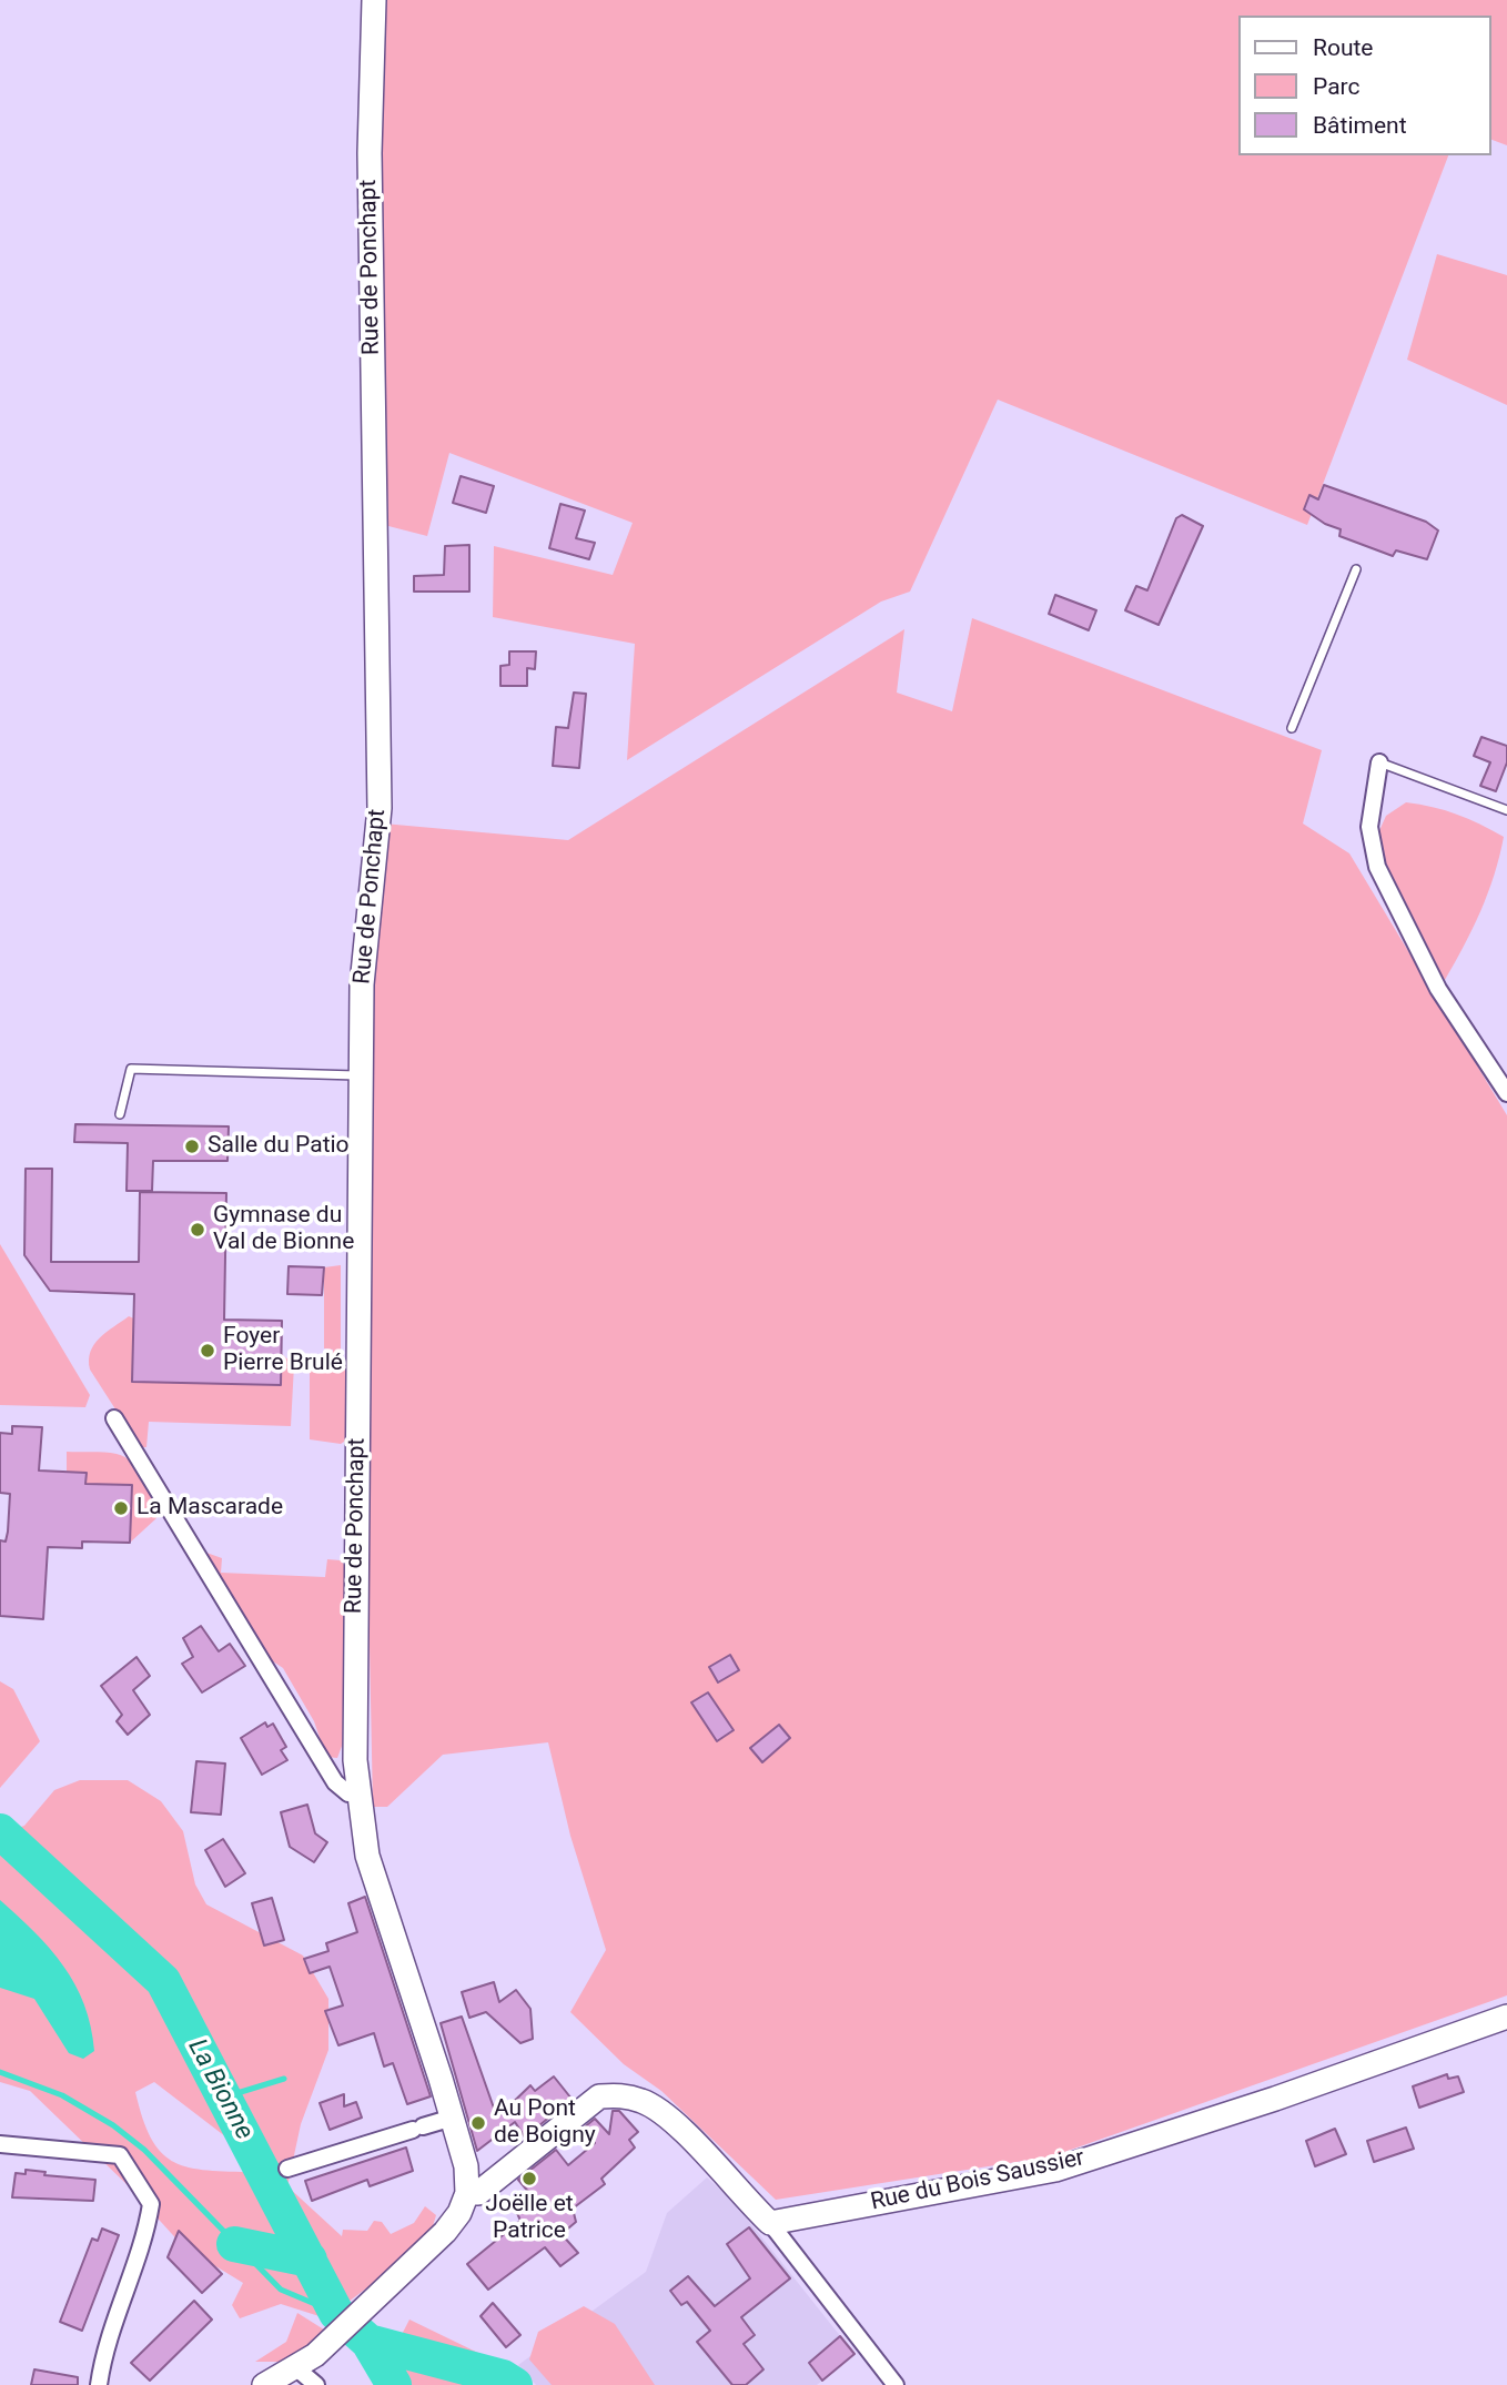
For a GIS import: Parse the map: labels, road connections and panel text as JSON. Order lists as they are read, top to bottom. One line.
{"streets":{"street":["Rue de Ponchapt","Rue du Bois Saussier"]},"water":["La Bionne"],"places":["Salle du Patio","Gymnase du Val de Bionne","Foyer Pierre Brulé","La Mascarade","Au Pont de Boigny","Joëlle et Patrice"],"legend":["Route","Parc","Bâtiment"]}
